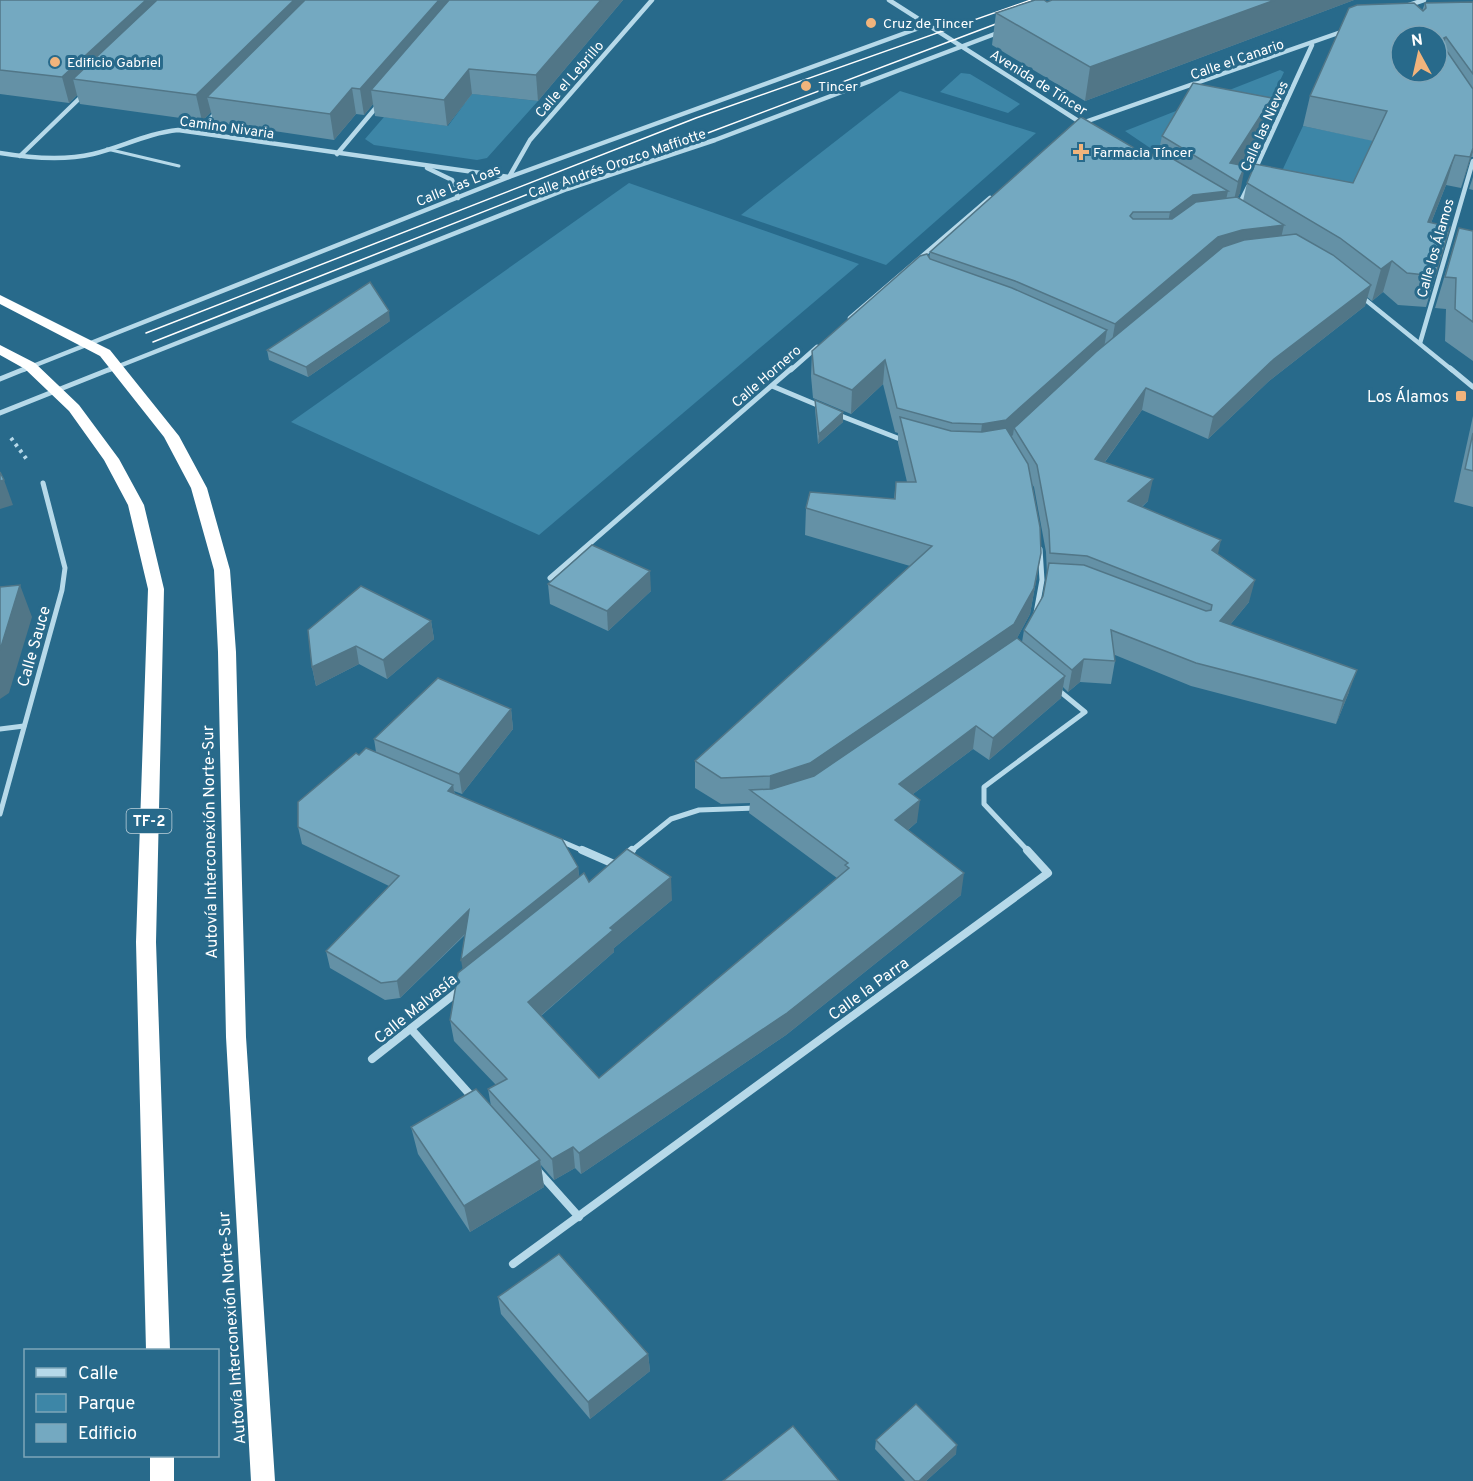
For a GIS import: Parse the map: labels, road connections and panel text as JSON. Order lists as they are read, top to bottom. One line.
{"streets":{"highway":["TF-2","Autovía Interconexión Norte-Sur"],"street":["Calle el Canario","Calle el Lebrillo","Avenida de Tíncer","Calle las Nieves","Camino Nivaria","Calle Andrés Orozco Maffiotte","Calle Las Loas","Calle los Álamos","Calle Hornero","Calle Sauce","Calle la Parra","Calle Malvasía"]},"crossings":[["Calle el Canario","Avenida de Tíncer"],["Calle el Canario","Calle las Nieves"],["Calle el Lebrillo","Camino Nivaria"],["Calle el Lebrillo","Calle Las Loas"],["Avenida de Tíncer","Calle Andrés Orozco Maffiotte"],["Avenida de Tíncer","Calle Las Loas"],["Camino Nivaria","Calle Las Loas"]],"places":{"other":["Cruz de Tincer","Edificio Gabriel","Tincer"],"health":["Farmacia Tíncer"],"transit":["Los Álamos"]},"legend":["Calle","Parque","Edificio"],"north":"top"}
